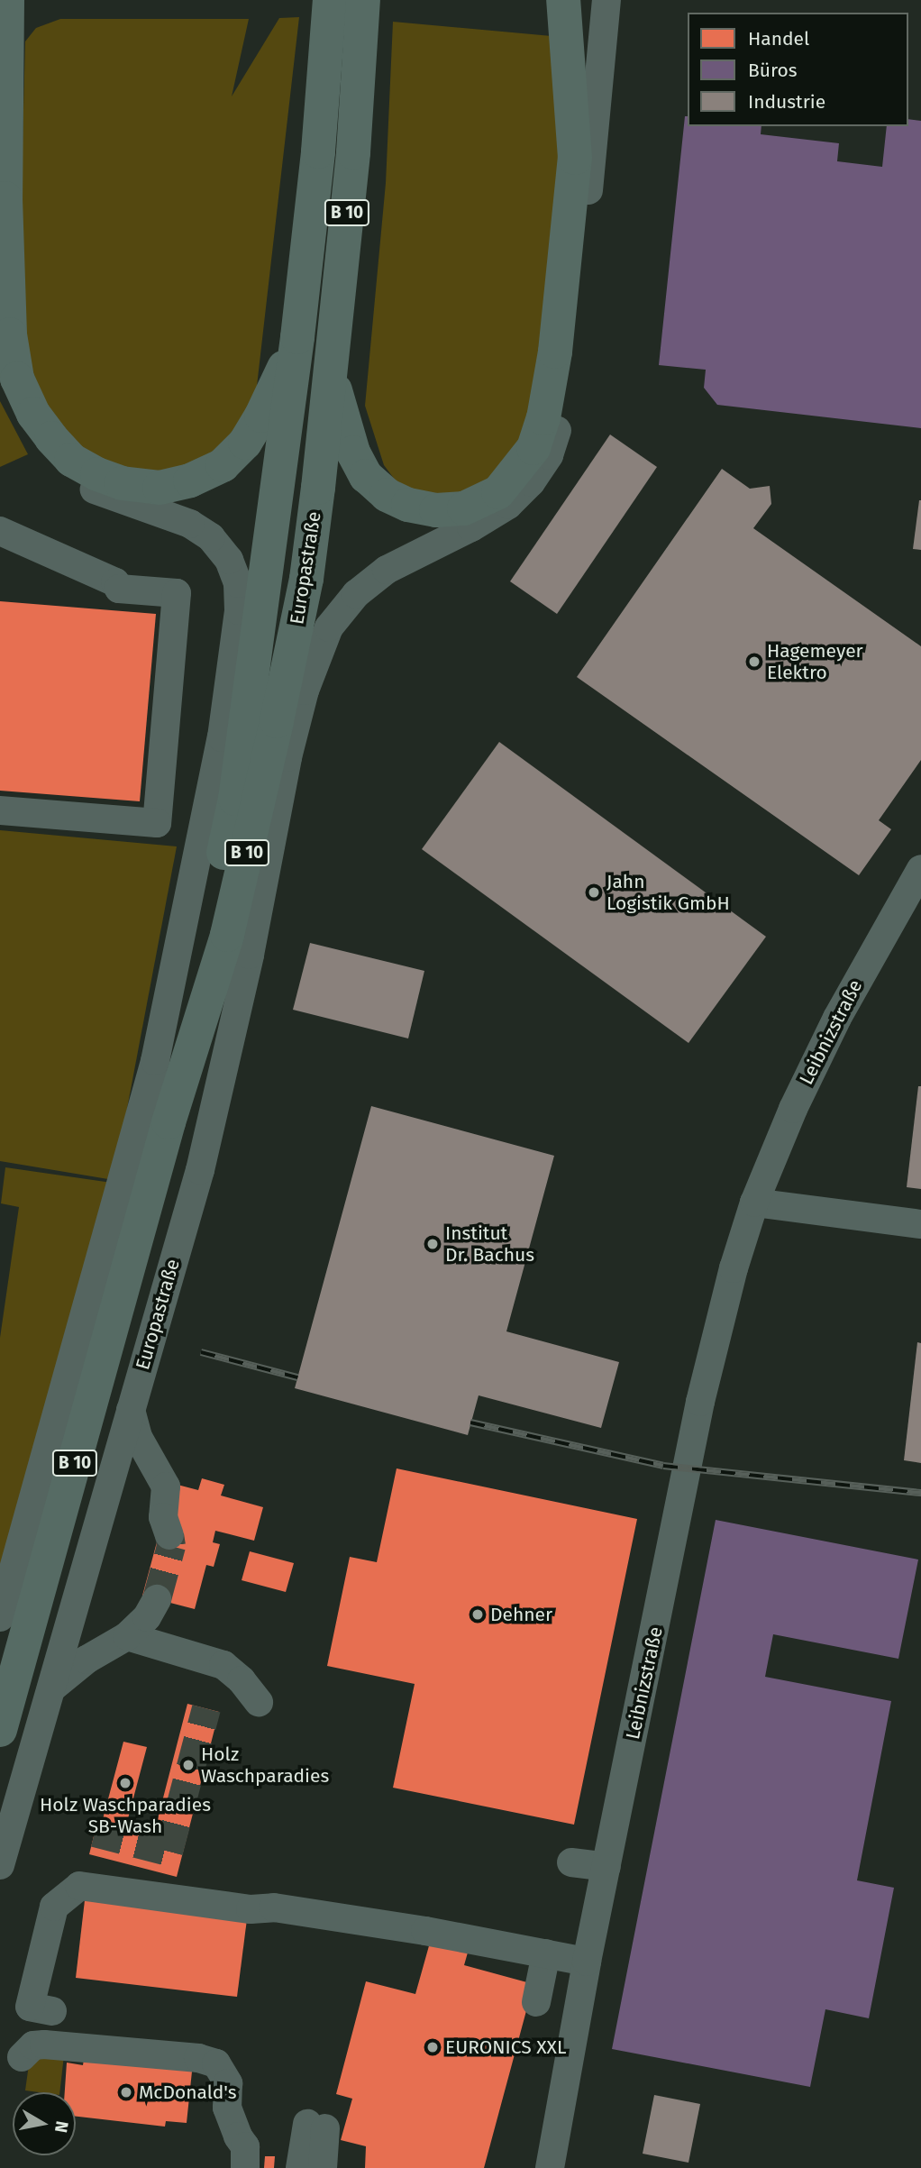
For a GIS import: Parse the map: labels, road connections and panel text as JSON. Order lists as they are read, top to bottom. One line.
{"streets":{"highway":["B 10","Europastraße"],"street":["Leibnizstraße"]},"crossings":[["B 10","Europastraße"]],"places":["Hagemeyer Elektro","Jahn Logistik GmbH","Institut Dr. Bachus","Dehner","Holz Waschparadies","Holz Waschparadies SB-Wash","EURONICS XXL","McDonald's"],"legend":["Handel","Büros","Industrie"],"north":"right"}
